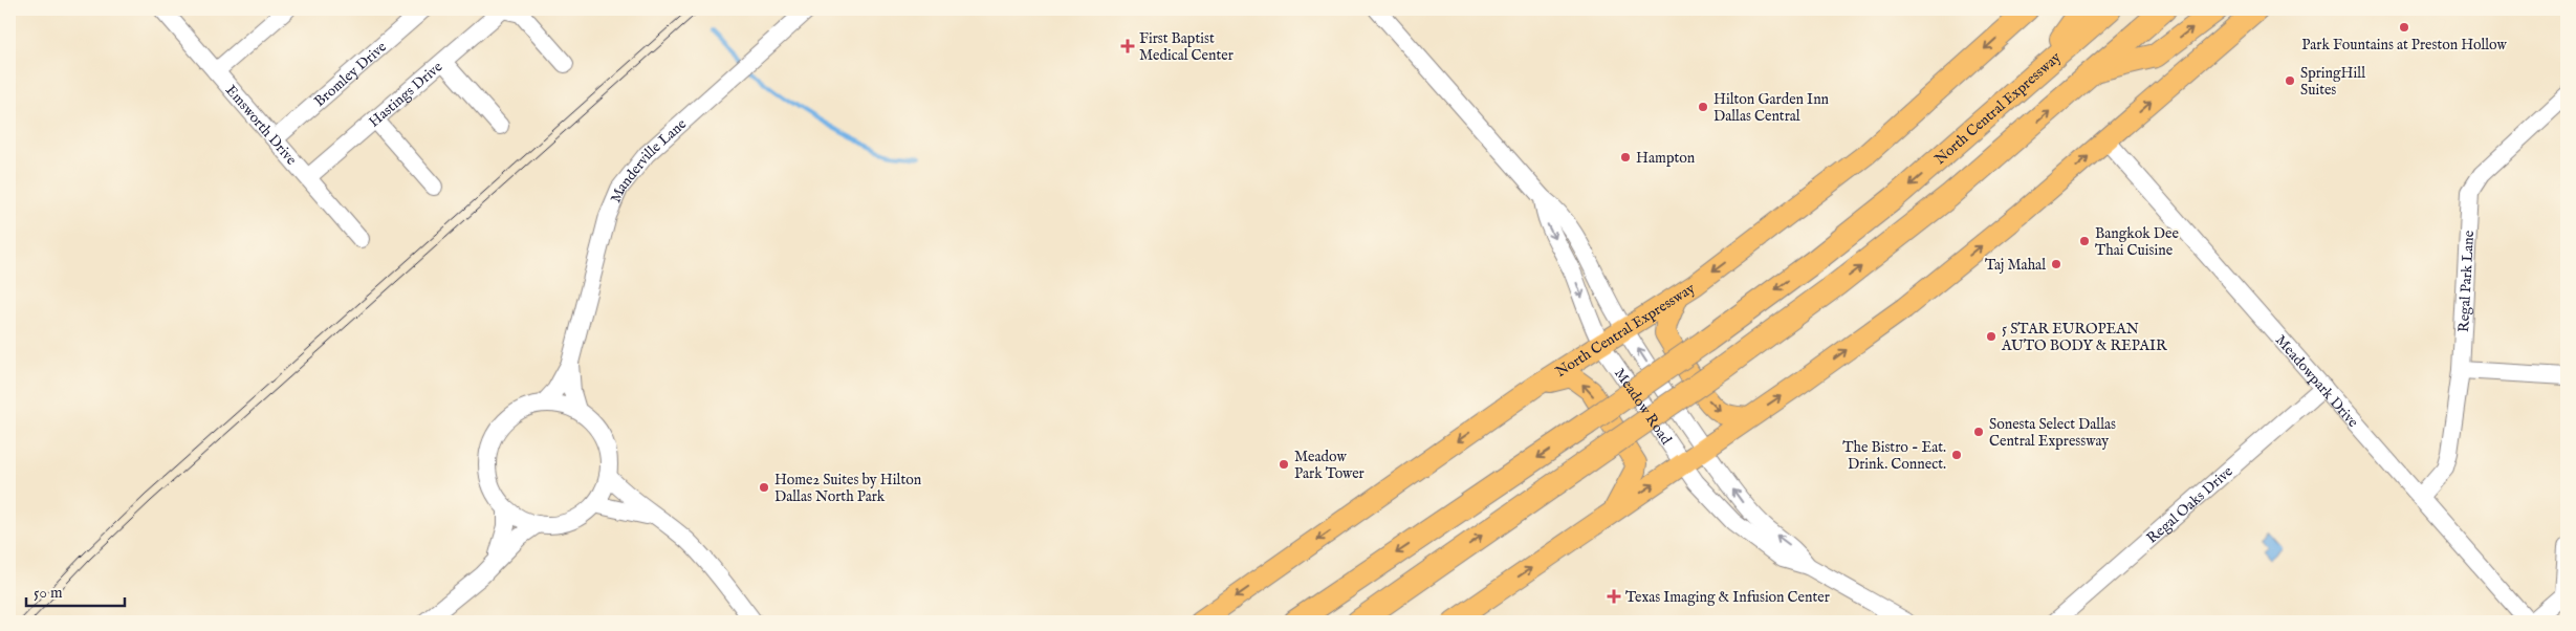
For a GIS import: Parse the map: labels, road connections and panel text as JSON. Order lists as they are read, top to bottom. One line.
{"streets":{"highway":["North Central Expressway"],"street":["Bromley Drive","Hastings Drive","Emsworth Drive","Manderville Lane","Regal Park Lane","Meadowpark Drive","Meadow Road","Regal Oaks Drive"]},"crossings":[["Bromley Drive","Emsworth Drive"],["Hastings Drive","Emsworth Drive"],["North Central Expressway","Meadow Road"],["Regal Park Lane","Meadowpark Drive"],["Meadowpark Drive","Regal Oaks Drive"]],"places":{"other":["Park Fountains at Preston Hollow","SpringHill Suites","Hilton Garden Inn Dallas Central","Hampton","Bangkok Dee Thai Cuisine","Taj Mahal","5 STAR EUROPEAN AUTO BODY & REPAIR","Sonesta Select Dallas Central Expressway","The Bistro - Eat. Drink. Connect.","Meadow Park Tower","Home2 Suites by Hilton Dallas North Park"],"health":["First Baptist Medical Center","Texas Imaging & Infusion Center"]},"scale_bar":"50 m"}
